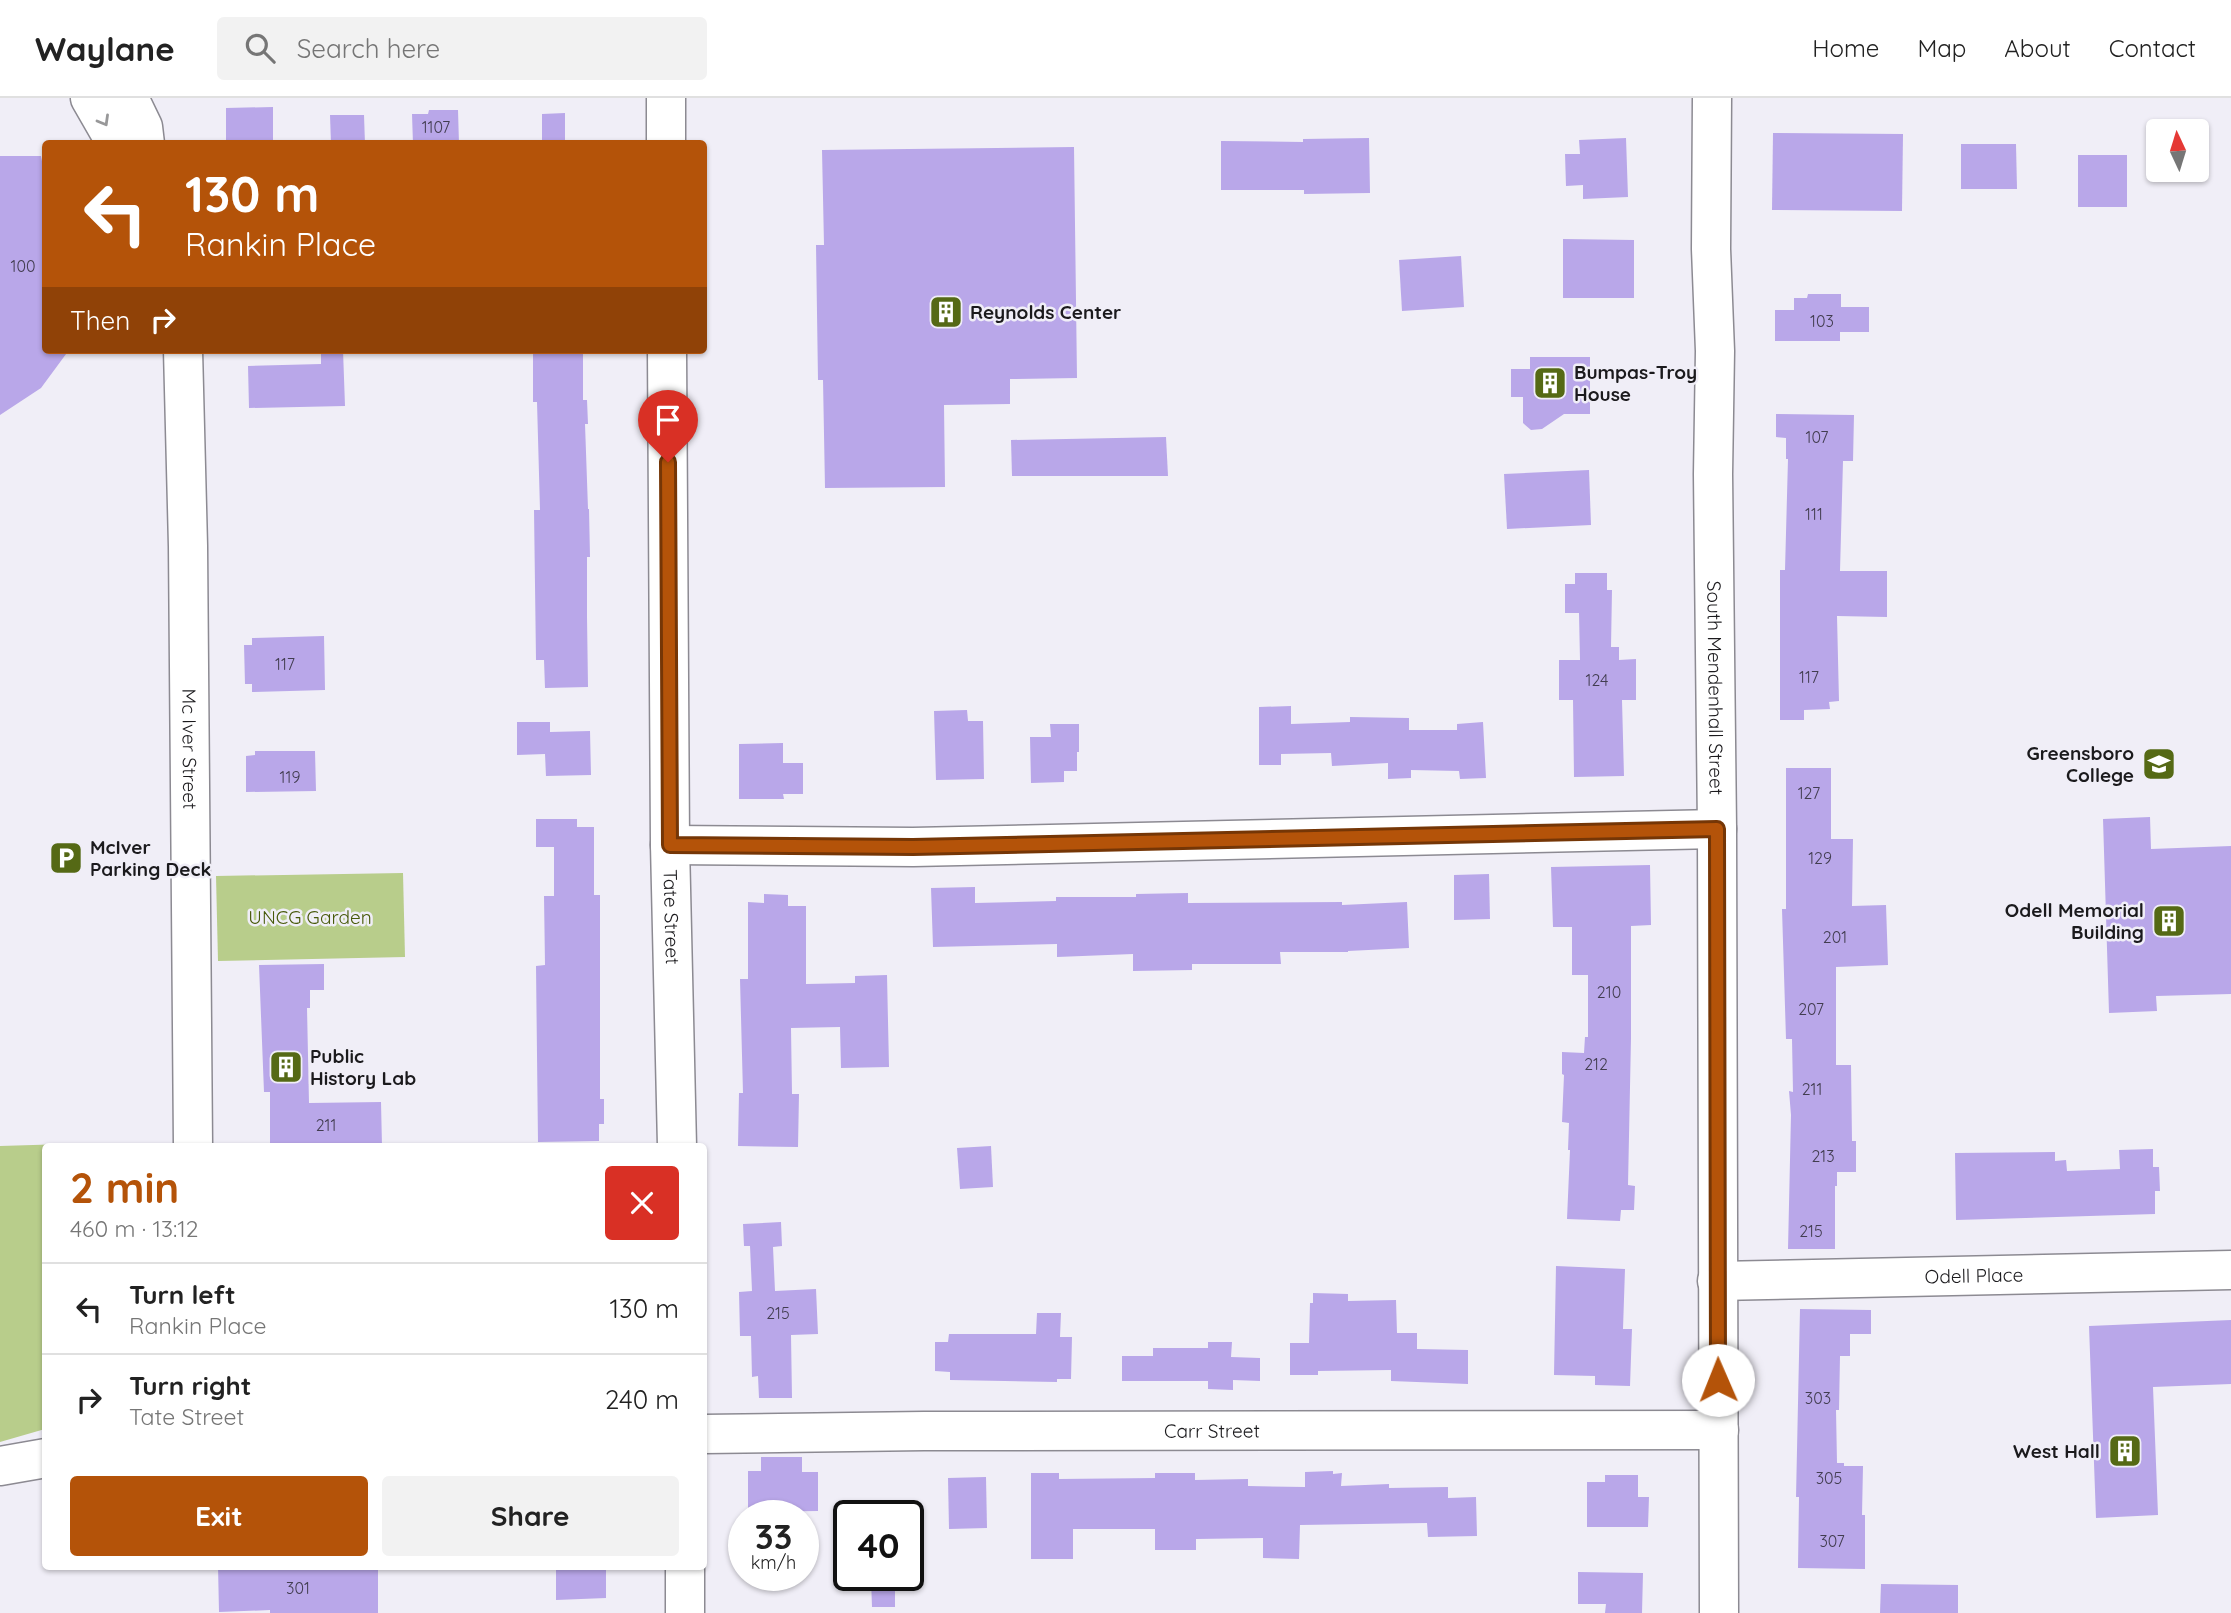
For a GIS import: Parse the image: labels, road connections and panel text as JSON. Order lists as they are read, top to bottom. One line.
{"streets":{"street":["South Mendenhall Street","Mc Iver Street","Tate Street","Odell Place","Carr Street"]},"crossings":[["South Mendenhall Street","Odell Place"],["South Mendenhall Street","Carr Street"]],"parks":["UNCG Garden"],"places":{"building":["Reynolds Center","Bumpas-Troy House","Odell Memorial Building","Public History Lab","West Hall"],"school or university":["Greensboro College"],"parking":["McIver Parking Deck"]},"house_numbers":["1107","100","103","107","111","117","117","124","119","127","129","201","210","207","212","211","211","213","215","215","303","305","307","301"],"north":"top","page":{"header":"Waylane","search":"Search here","nav":["Home","Map","About","Contact"],"turn":["130 m","Rankin Place"],"then":"Then","heading":["2 min","460 m · 13:12"],"list":[{"name":"Turn left","note":"Rankin Place","value":"130 m"},{"name":"Turn right","note":"Tate Street","value":"240 m"}],"buttons":["Exit","Share"],"speed":"33 km/h","limit":"40"}}
